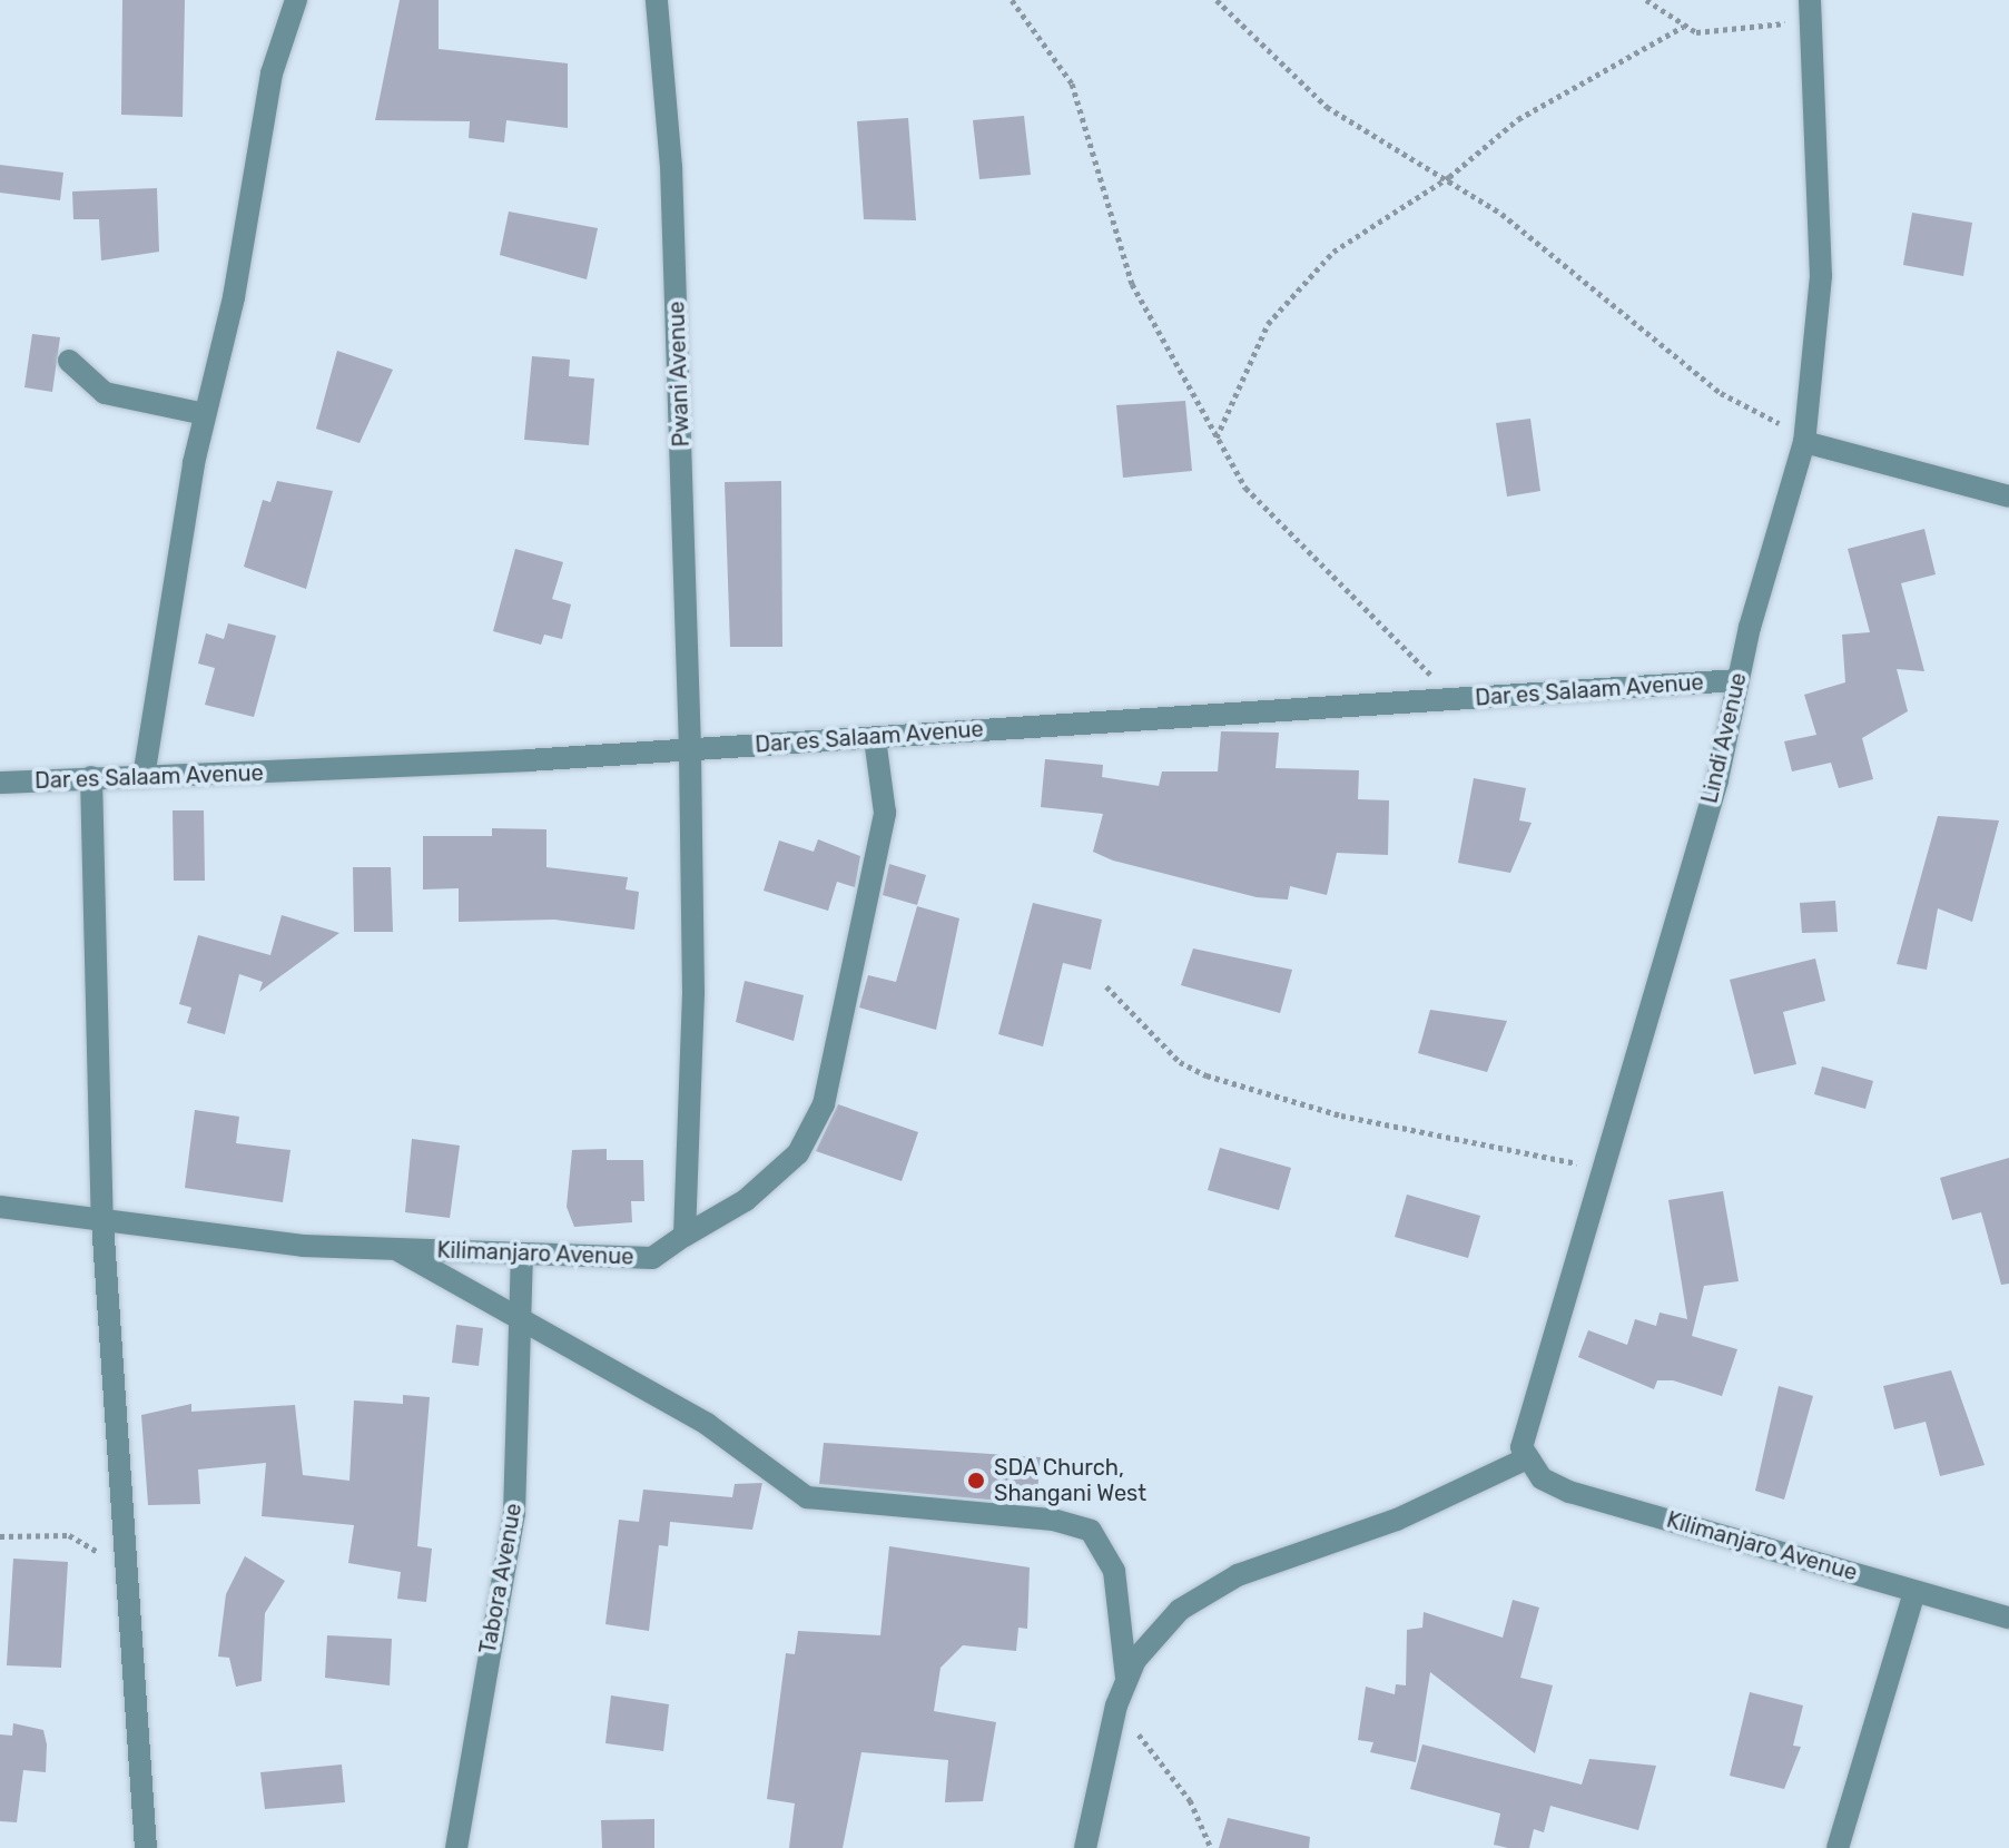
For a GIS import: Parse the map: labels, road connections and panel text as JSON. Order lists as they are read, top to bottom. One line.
{"streets":{"street":["Pwani Avenue","Dar es Salaam Avenue","Lindi Avenue","Kilimanjaro Avenue","Tabora Avenue"]},"crossings":[["Pwani Avenue","Dar es Salaam Avenue"],["Dar es Salaam Avenue","Lindi Avenue"],["Dar es Salaam Avenue","Kilimanjaro Avenue"],["Lindi Avenue","Kilimanjaro Avenue"],["Kilimanjaro Avenue","Tabora Avenue"]],"places":["SDA Church, Shangani West"]}
